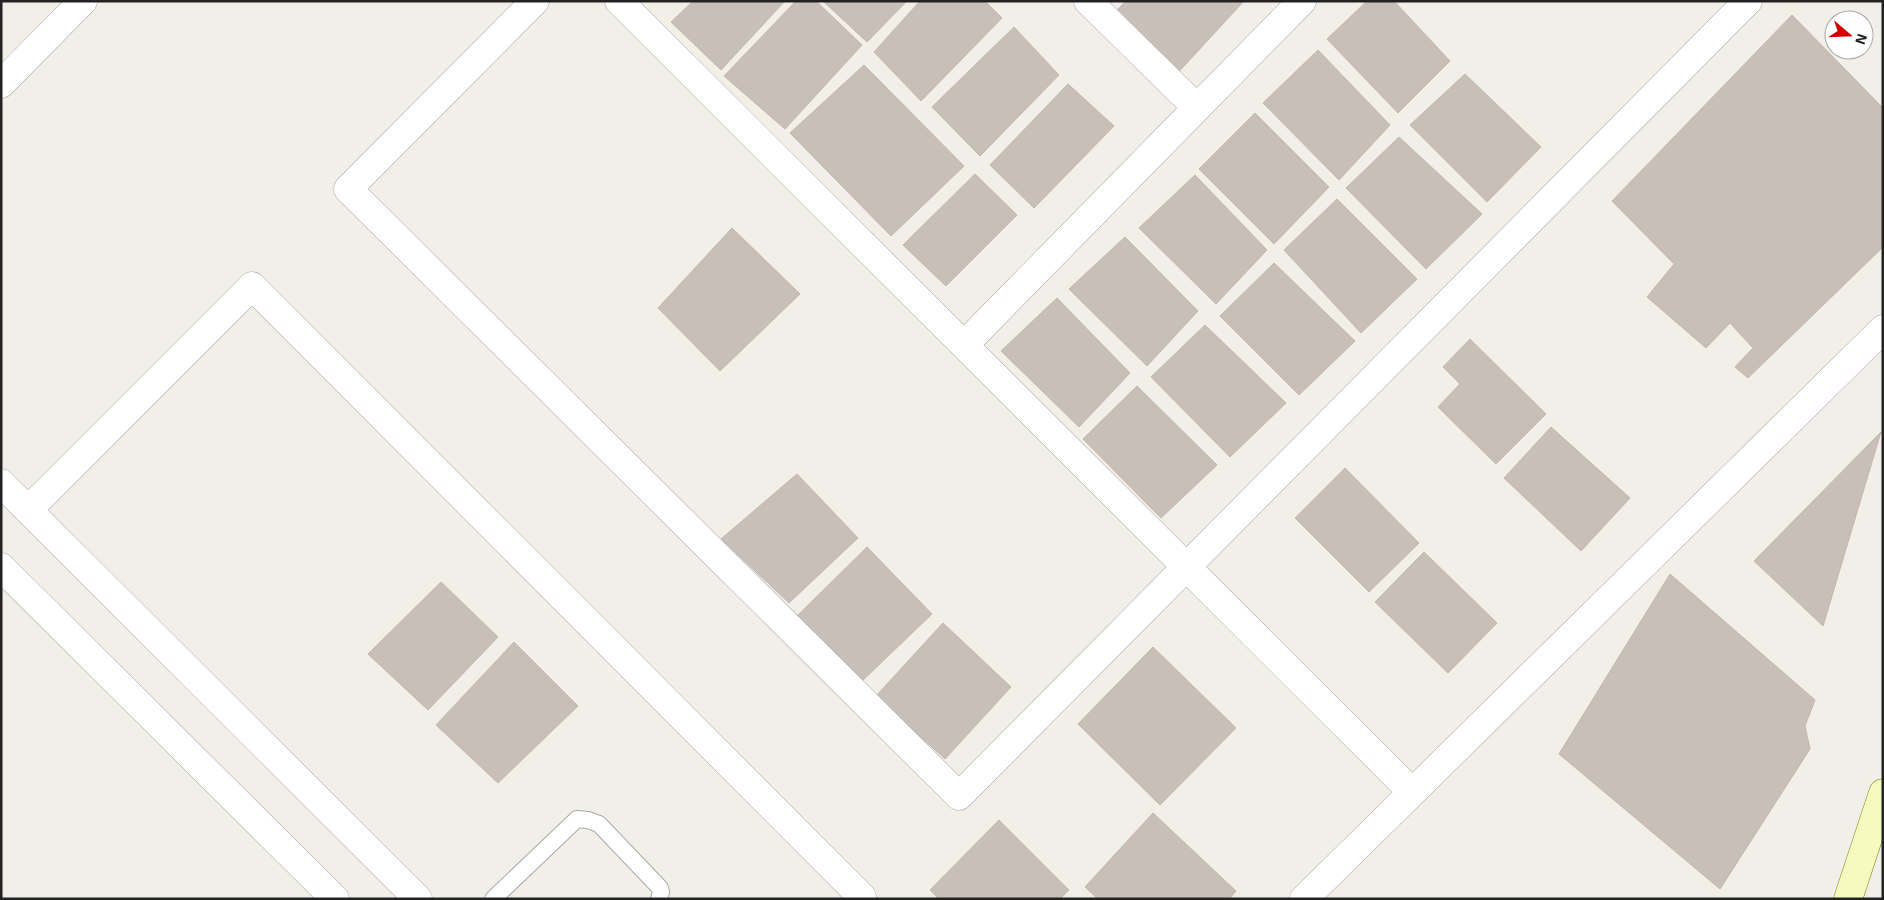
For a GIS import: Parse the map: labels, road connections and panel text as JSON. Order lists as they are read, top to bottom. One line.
{"north":"right"}
